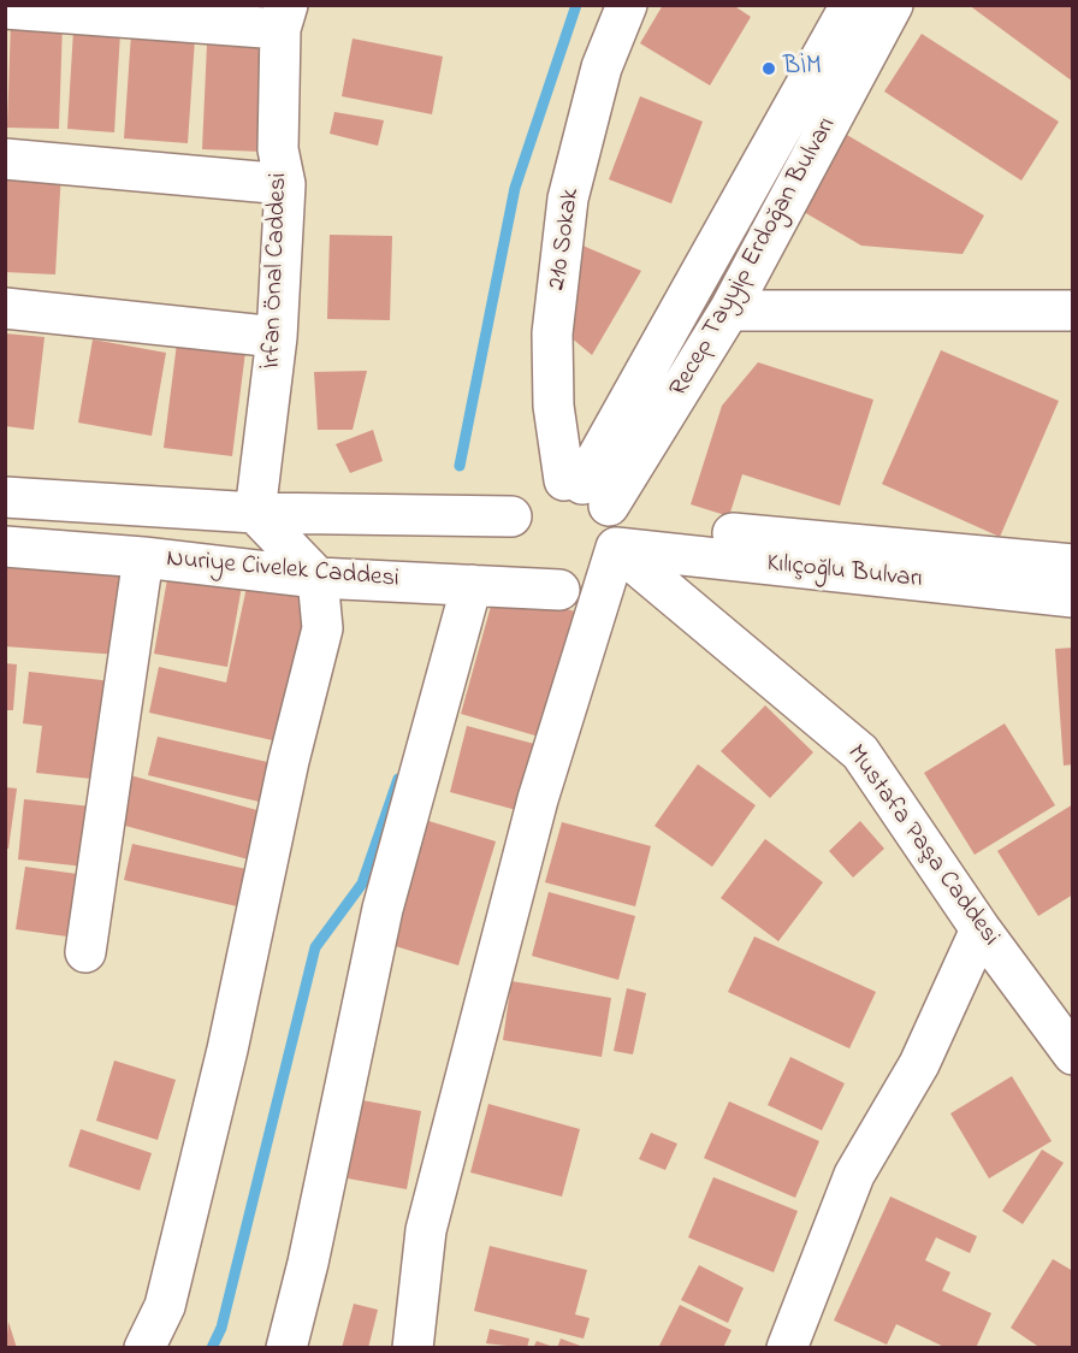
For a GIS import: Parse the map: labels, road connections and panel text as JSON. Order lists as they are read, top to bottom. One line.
{"streets":{"street":["210 Sokak","Recep Tayyip Erdoğan Bulvarı","İrfan Önal Caddesi","Nuriye Civelek Caddesi","Kılıçoğlu Bulvarı","Mustafa Paşa Caddesi"]},"crossings":[["210 Sokak","Recep Tayyip Erdoğan Bulvarı"],["210 Sokak","Nuriye Civelek Caddesi"],["210 Sokak","Kılıçoğlu Bulvarı"],["210 Sokak","Mustafa Paşa Caddesi"],["Recep Tayyip Erdoğan Bulvarı","Nuriye Civelek Caddesi"],["Recep Tayyip Erdoğan Bulvarı","Kılıçoğlu Bulvarı"],["Recep Tayyip Erdoğan Bulvarı","Mustafa Paşa Caddesi"],["İrfan Önal Caddesi","Nuriye Civelek Caddesi"],["Nuriye Civelek Caddesi","Kılıçoğlu Bulvarı"],["Nuriye Civelek Caddesi","Mustafa Paşa Caddesi"],["Kılıçoğlu Bulvarı","Mustafa Paşa Caddesi"]],"places":["BİM"]}
